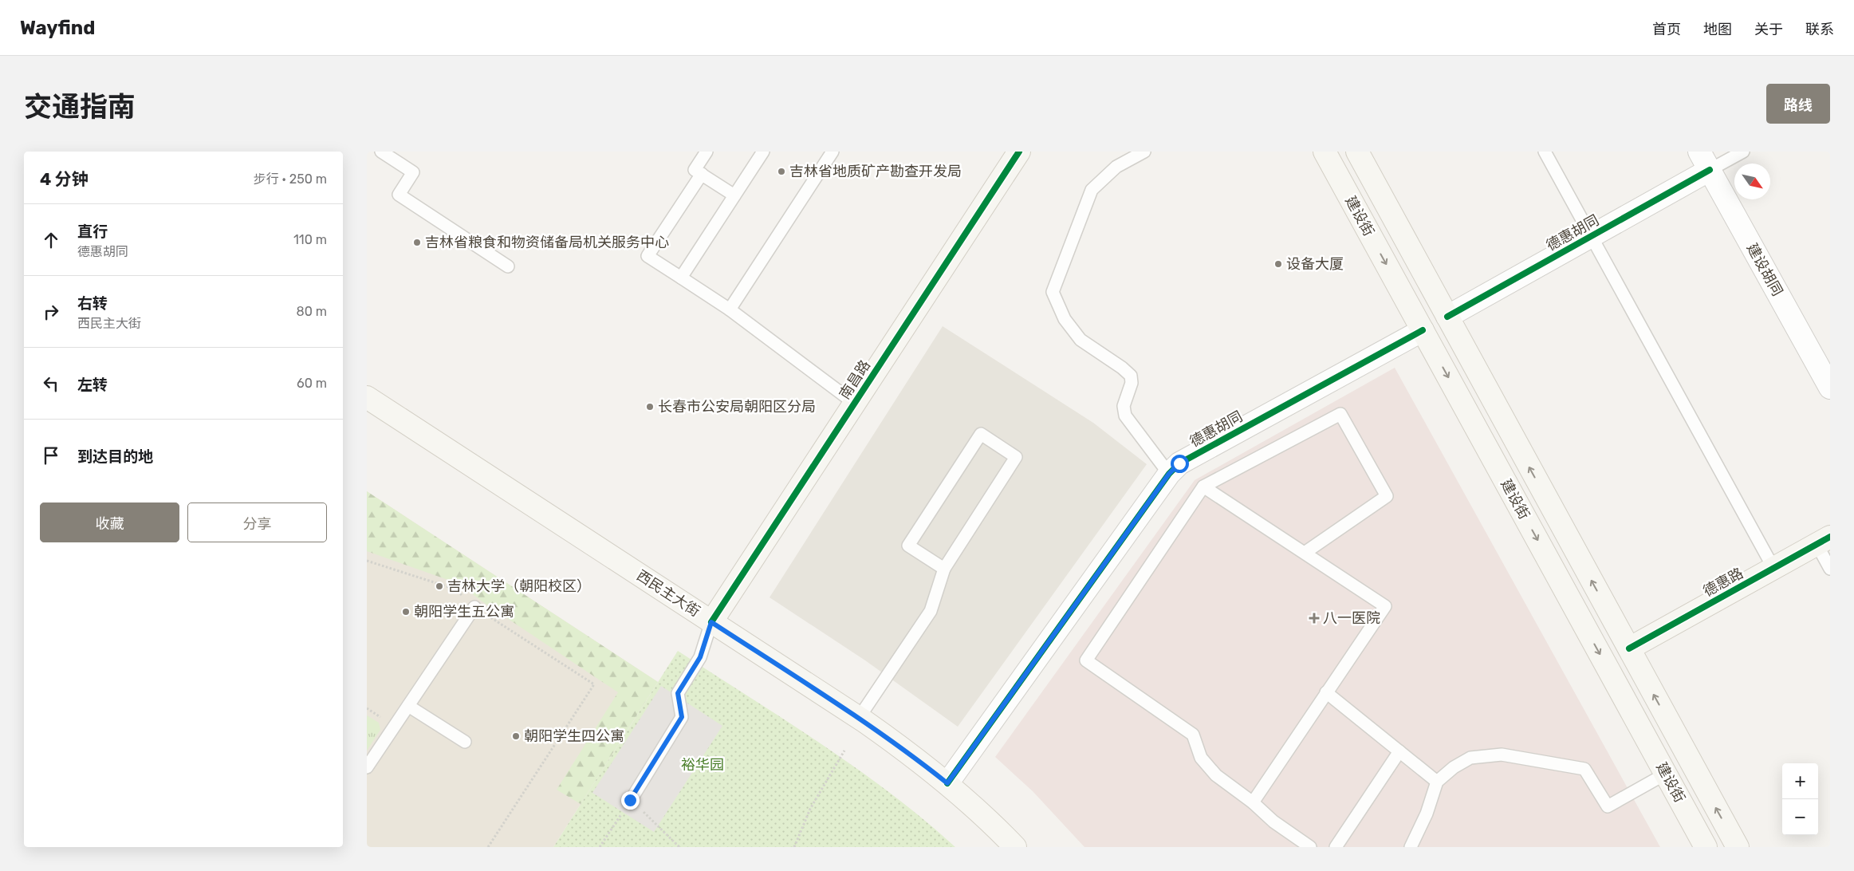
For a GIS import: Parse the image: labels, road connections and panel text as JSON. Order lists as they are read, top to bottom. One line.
{"streets":{"main road":["建设街","南昌路","德惠路","西民主大街"],"street":["德惠胡同","建设胡同"]},"crossings":[["建设街","德惠胡同"],["建设街","德惠路"],["德惠胡同","建设胡同"],["德惠胡同","西民主大街"],["南昌路","西民主大街"]],"parks":["裕华园"],"places":{"other":["吉林省地质矿产勘查开发局","吉林省粮食和物资储备局机关服务中心","设备大厦","长春市公安局朝阳区分局","吉林大学（朝阳校区）","朝阳学生五公寓","朝阳学生四公寓"],"health":["八一医院"]},"north":"bottom right","page":{"header":"Wayfind","nav":["首页","地图","关于","联系"],"title":"交通指南","buttons":["路线",["收藏","分享"]],"heading":["4 分钟","步行 · 250 m"],"list":[["直行","德惠胡同","110 m"],["右转","西民主大街","80 m"],["左转","60 m"],"到达目的地"],"map_buttons":["+","−"]}}
